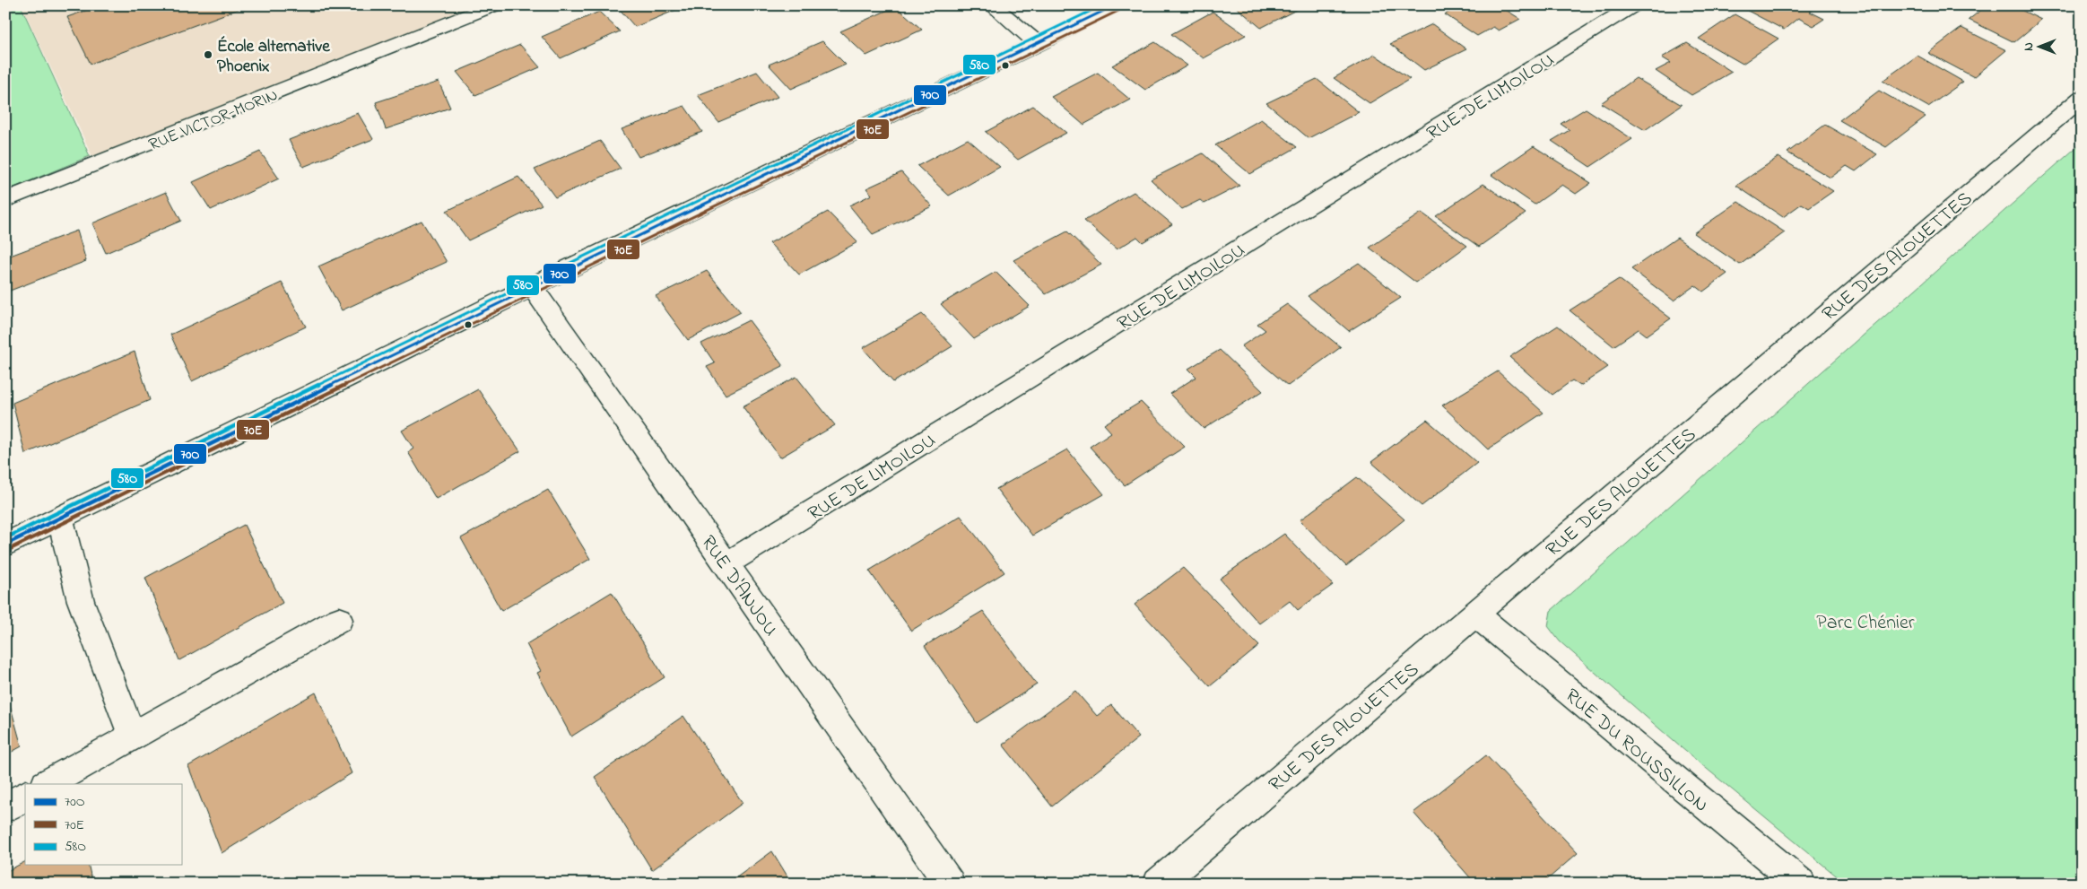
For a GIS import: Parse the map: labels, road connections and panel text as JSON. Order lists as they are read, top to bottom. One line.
{"streets":{"street":["RUE DE LIMOILOU","RUE VICTOR-MORIN","RUE DES ALOUETTES","RUE D'ANJOU","RUE DU ROUSSILLON"]},"crossings":[["RUE DE LIMOILOU","RUE D'ANJOU"],["RUE DES ALOUETTES","RUE DU ROUSSILLON"]],"parks":["Parc Chénier"],"places":["École alternative Phoenix"],"lines":["transit line 70O","transit line 58O","transit line 70E"],"legend":["70O","70E","58O"],"north":"left"}
